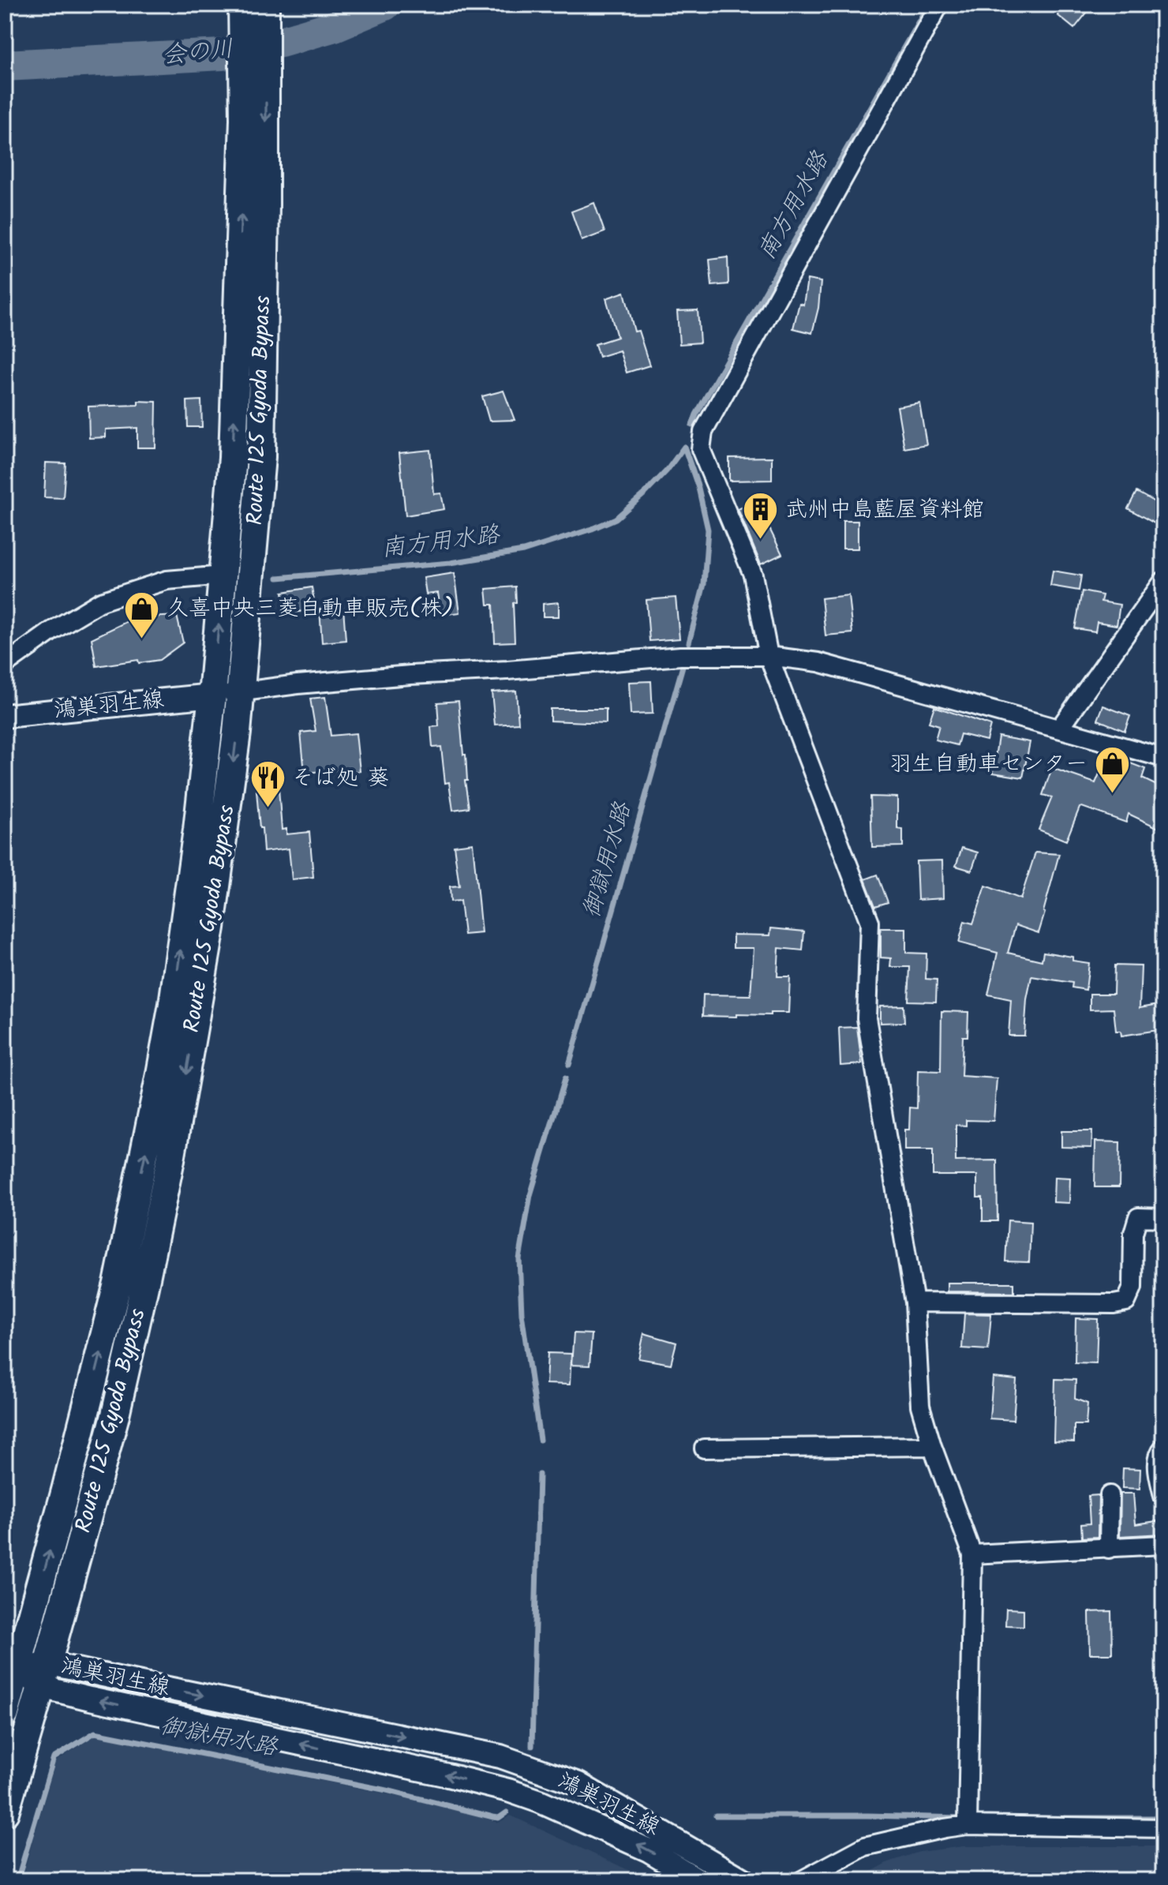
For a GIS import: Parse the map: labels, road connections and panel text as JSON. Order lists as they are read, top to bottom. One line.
{"streets":{"highway":["Route 125 Gyoda Bypass"],"main road":["鴻巣羽生線"]},"crossings":[["Route 125 Gyoda Bypass","鴻巣羽生線"]],"water":["会の川","南方用水路","御獄用水路"],"places":{"building":["武州中島藍屋資料館"],"shop":["久喜中央三菱自動車販売(株)","羽生自動車センター"],"restaurant":["そば処 葵"]}}
